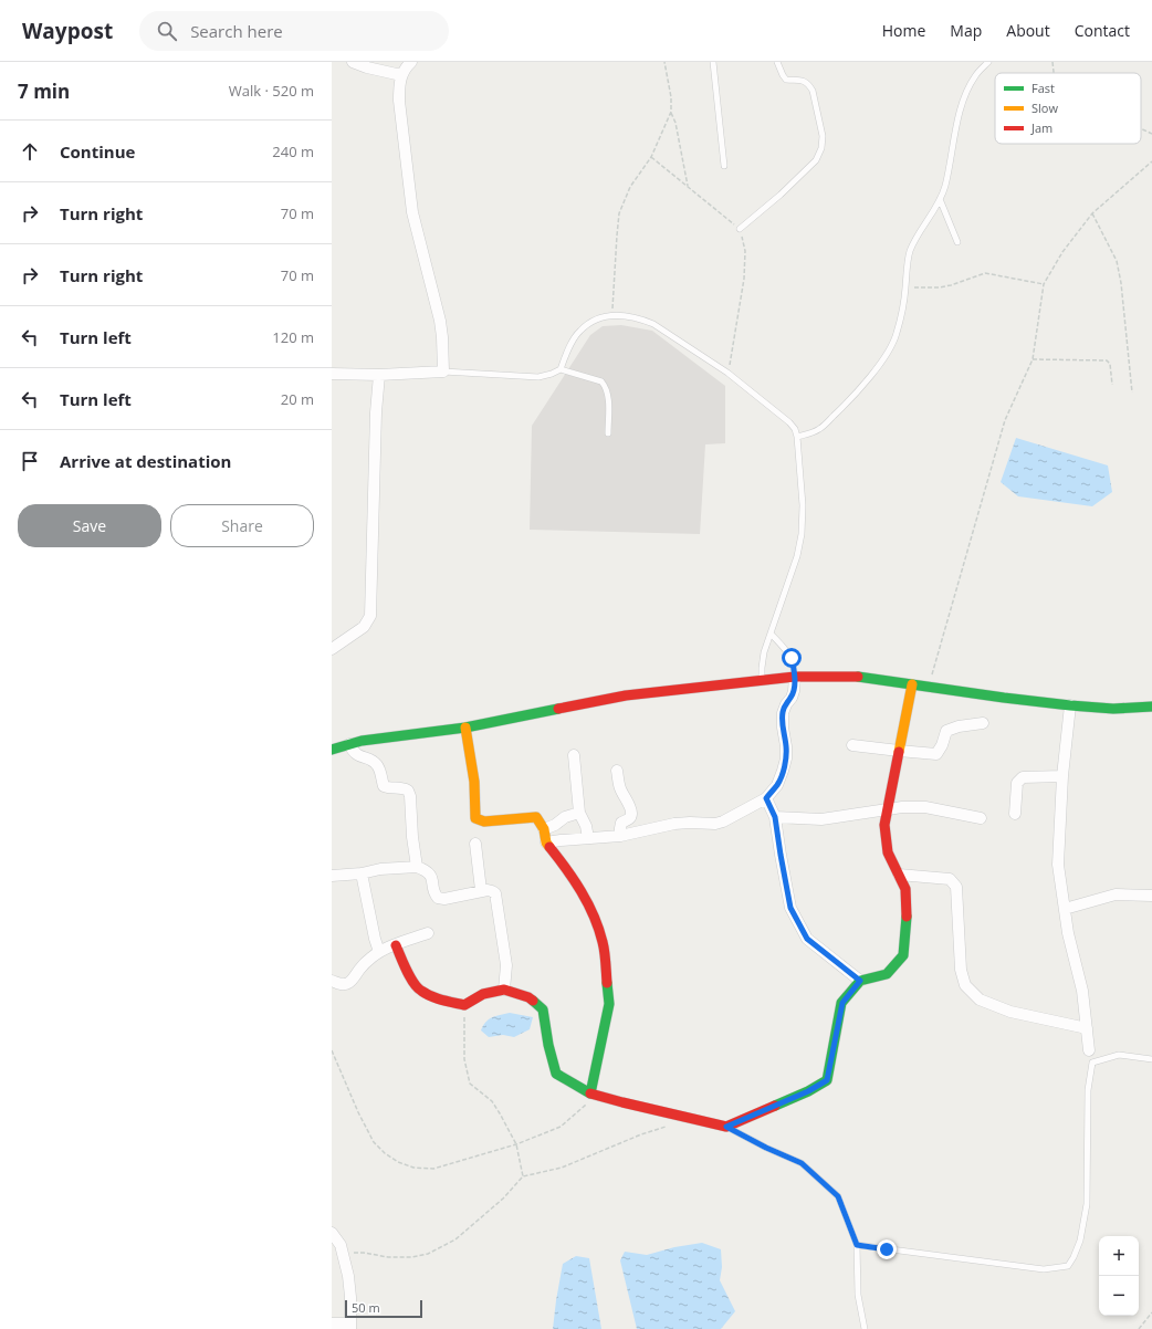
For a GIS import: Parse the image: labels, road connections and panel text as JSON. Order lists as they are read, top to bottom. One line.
{"legend":["Fast","Slow","Jam"],"scale_bar":"50 m","page":{"header":"Waypost","search":"Search here","nav":["Home","Map","About","Contact"],"heading":["7 min","Walk · 520 m"],"list":[["Continue","240 m"],["Turn right","70 m"],["Turn right","70 m"],["Turn left","120 m"],["Turn left","20 m"],"Arrive at destination"],"buttons":["Save","Share"],"map_buttons":["+","−"],"scale":"50 m"}}
